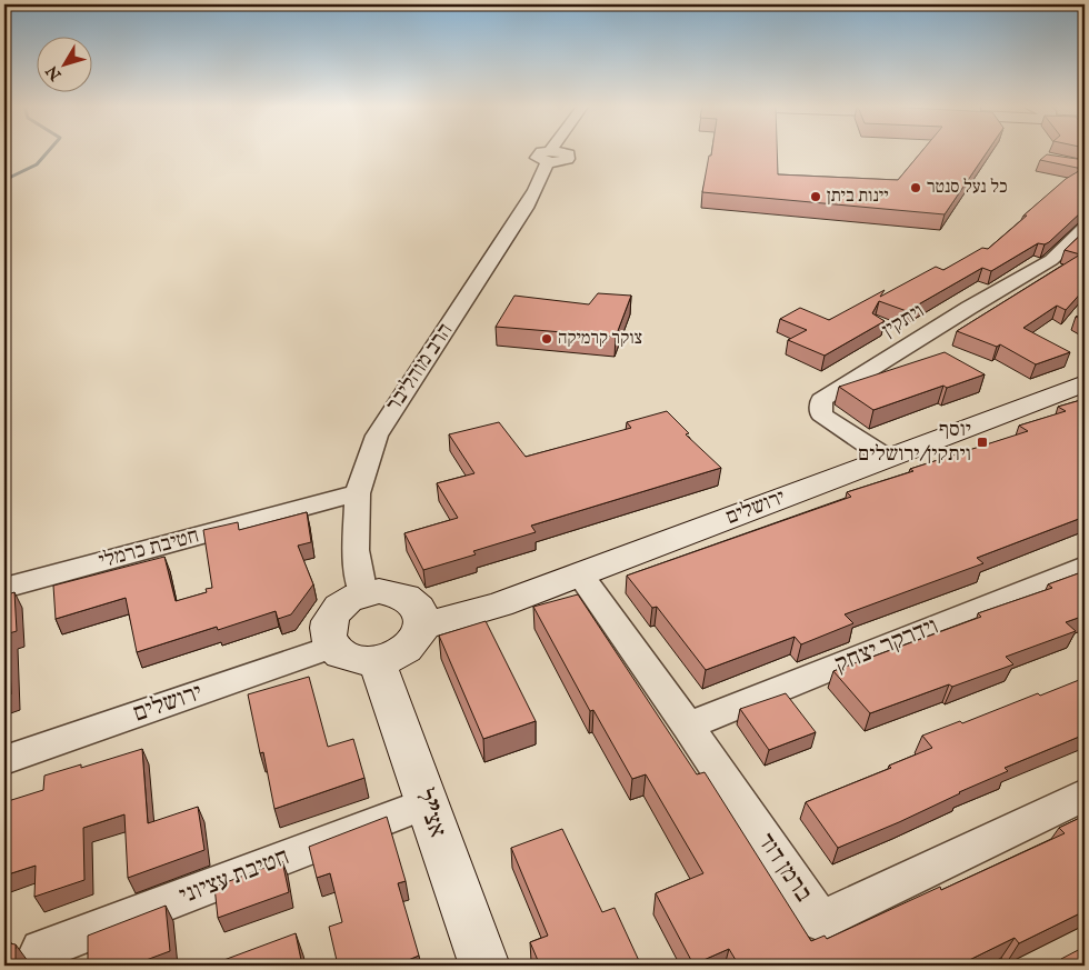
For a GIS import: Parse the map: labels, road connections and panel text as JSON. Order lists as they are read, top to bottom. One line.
{"streets":{"street":["ויתקין","הרב מוהליבר","ירושלים","חטיבת כרמלי","וידרקר יצחק","אצ\"ל","ברמן דוד","חטיבת עציוני"]},"crossings":[["ויתקין","ירושלים"],["הרב מוהליבר","ירושלים"],["הרב מוהליבר","חטיבת כרמלי"],["הרב מוהליבר","אצ\"ל"],["ירושלים","אצ\"ל"],["ירושלים","ברמן דוד"],["וידרקר יצחק","ברמן דוד"],["אצ\"ל","חטיבת עציוני"]],"places":{"other":["כל נעל סנטר","יינות ביתן","צוקר קרמיקה"],"transit":["יוסף ויתקין/ירושלים"]},"north":"bottom left"}
